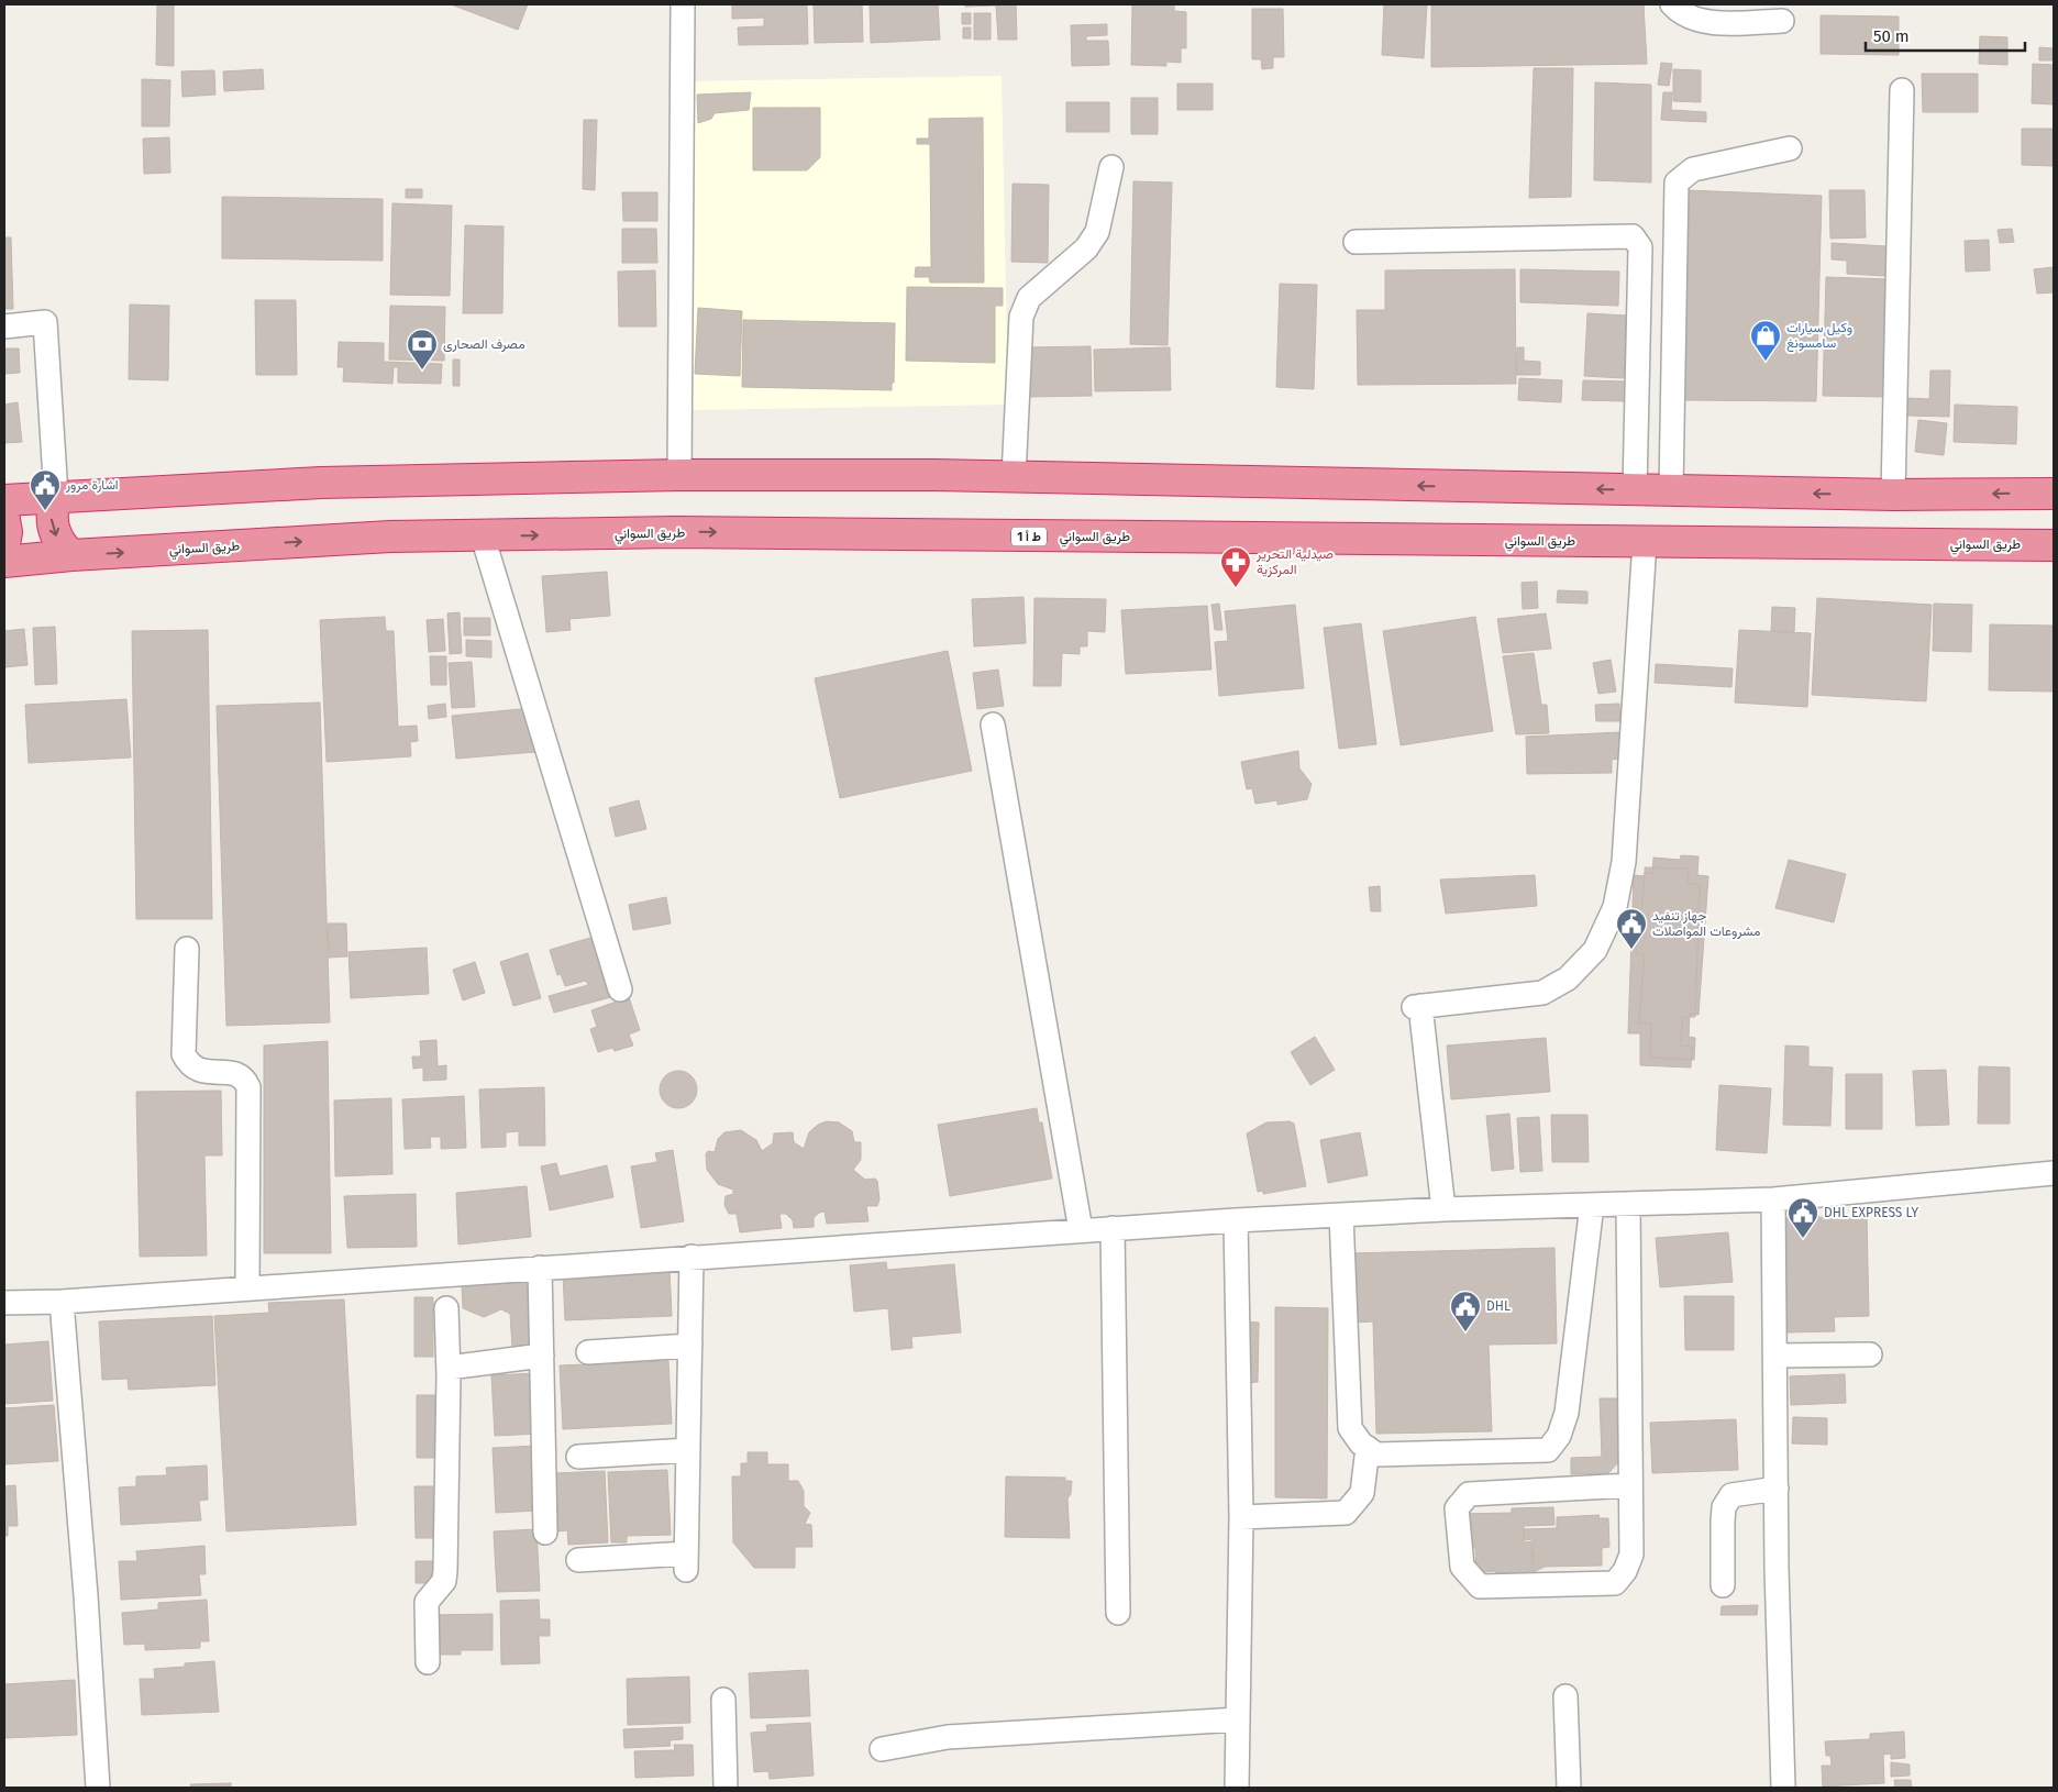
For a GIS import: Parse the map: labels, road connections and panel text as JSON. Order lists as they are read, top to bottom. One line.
{"streets":{"highway":["طريق السواني","ط أ 1"]},"places":{"shop":["وكيل سيارات سامسونغ"],"bank":["مصرف الصحارى"],"public building":["اشارة مرور","جهاز تنفيد مشروعات المواصلات","DHL EXPRESS LY","DHL"],"pharmacy":["صيدلية التحرير المركزية"]},"scale_bar":"50 m"}
